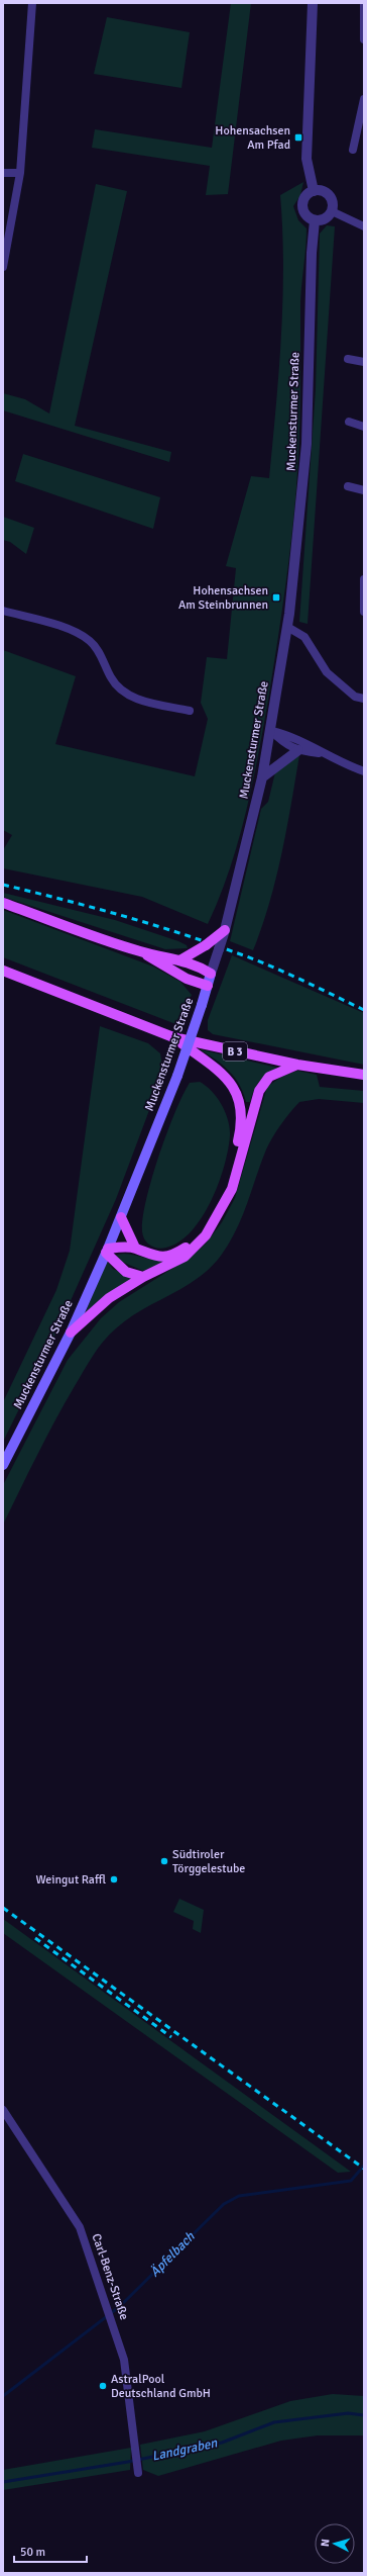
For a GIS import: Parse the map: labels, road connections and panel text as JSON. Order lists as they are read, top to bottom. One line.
{"streets":{"main road":["Muckensturmer Straße","B 3"],"street":["Carl-Benz-Straße"]},"water":["Äpfelbach","Landgraben"],"places":{"transit":["Hohensachsen Am Pfad","Hohensachsen Am Steinbrunnen"],"other":["Südtiroler Törggelestube","Weingut Raffl","AstralPool Deutschland GmbH"]},"scale_bar":"50 m","north":"left"}
